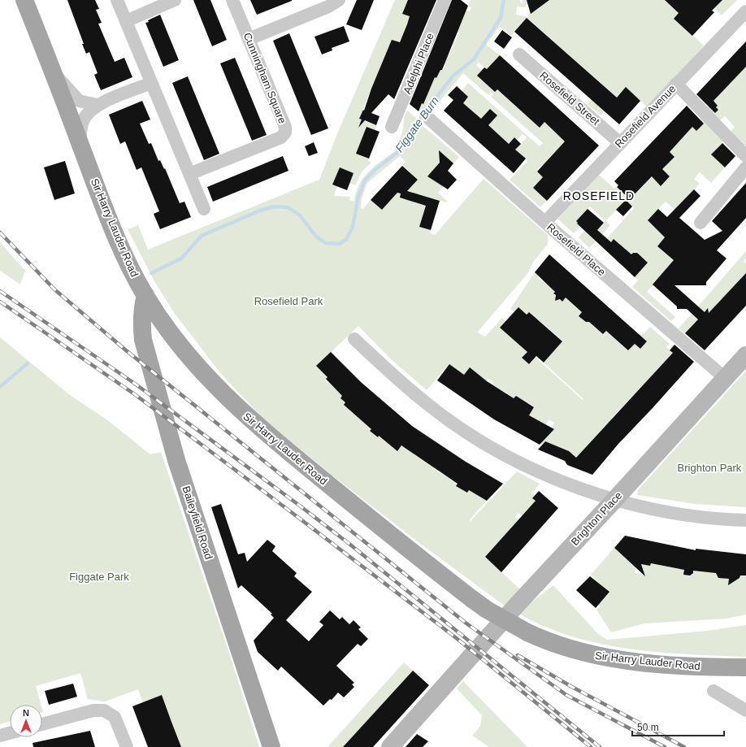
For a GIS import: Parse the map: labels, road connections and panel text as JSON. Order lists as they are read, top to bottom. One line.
{"streets":{"main road":["Sir Harry Lauder Road","Baileyfield Road"],"street":["Adelphi Place","Cunningham Square","Rosefield Street","Rosefield Avenue","Rosefield Place","Brighton Place"]},"crossings":[["Rosefield Street","Rosefield Avenue"],["Rosefield Avenue","Rosefield Place"],["Sir Harry Lauder Road","Baileyfield Road"],["Rosefield Place","Brighton Place"]],"districts":["ROSEFIELD"],"water":["Figgate Burn"],"parks":["Rosefield Park","Brighton Park","Figgate Park"],"scale_bar":"50 m","north":"top"}
